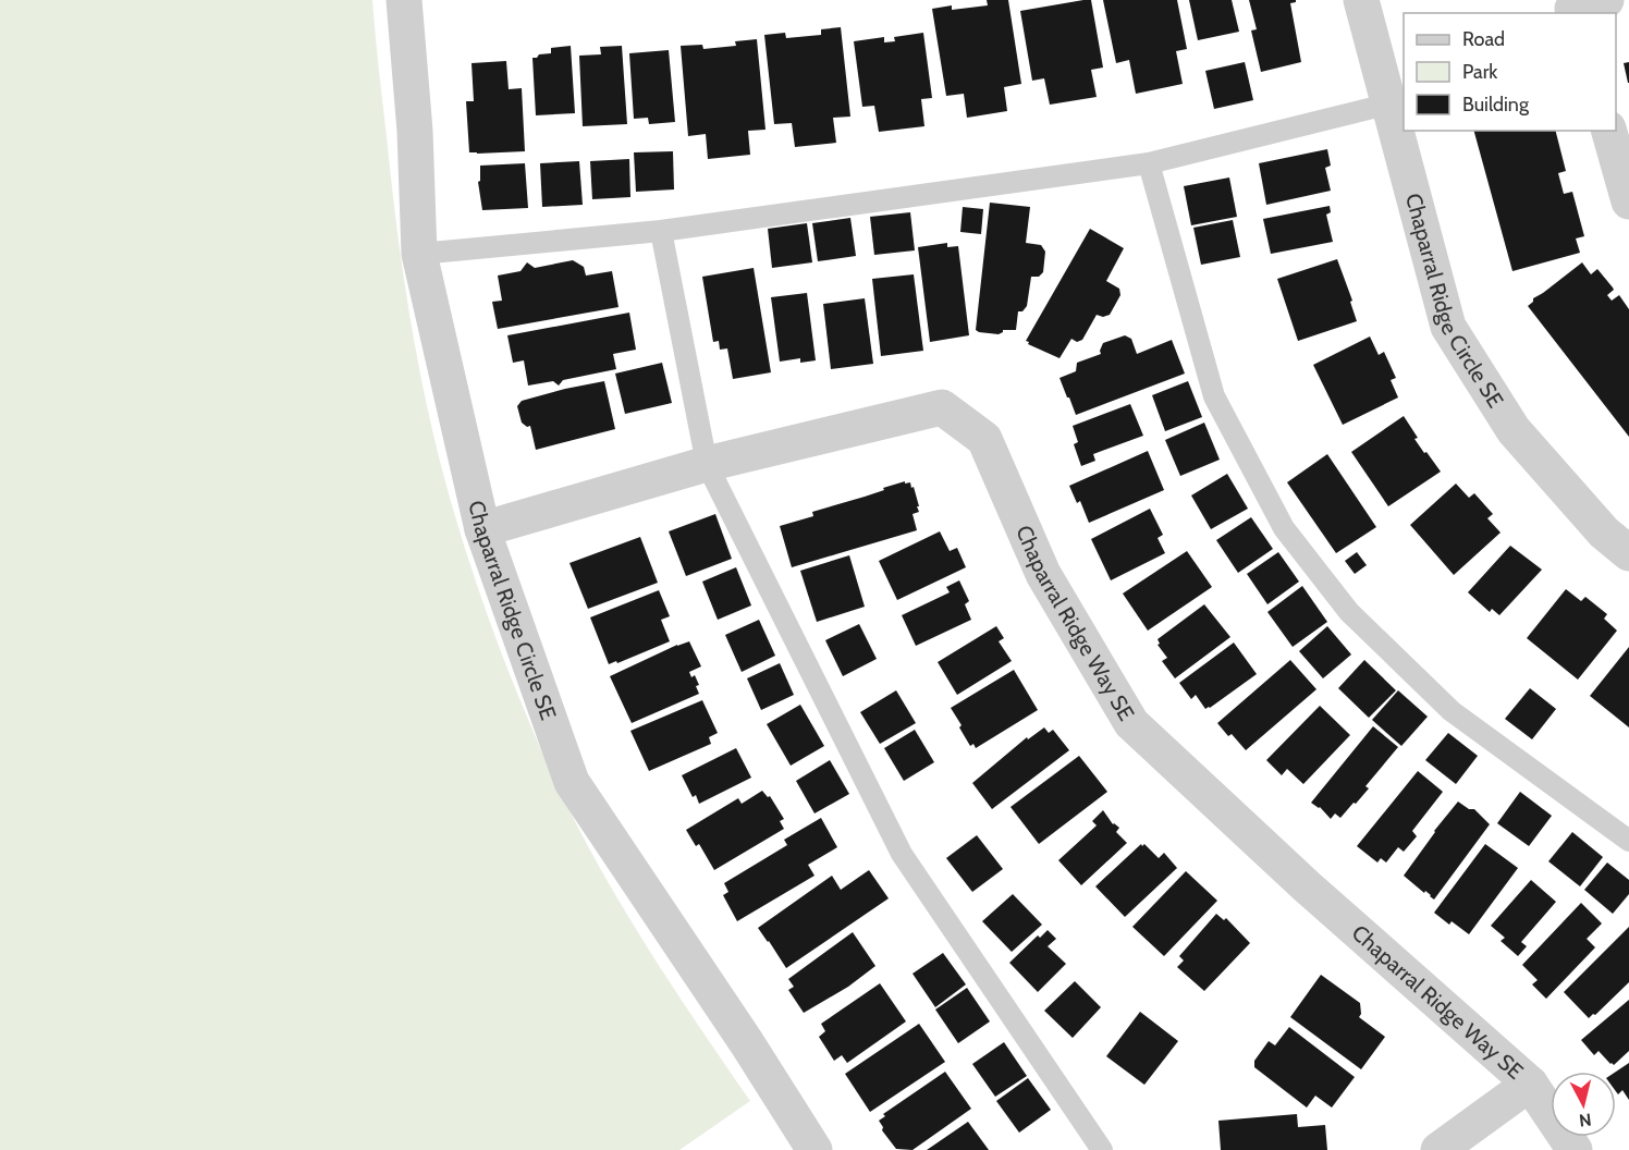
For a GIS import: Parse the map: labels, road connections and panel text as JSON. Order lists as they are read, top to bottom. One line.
{"streets":{"street":["Chaparral Ridge Circle SE","Chaparral Ridge Way SE"]},"crossings":[["Chaparral Ridge Circle SE","Chaparral Ridge Way SE"]],"legend":["Road","Park","Building"],"north":"bottom"}
